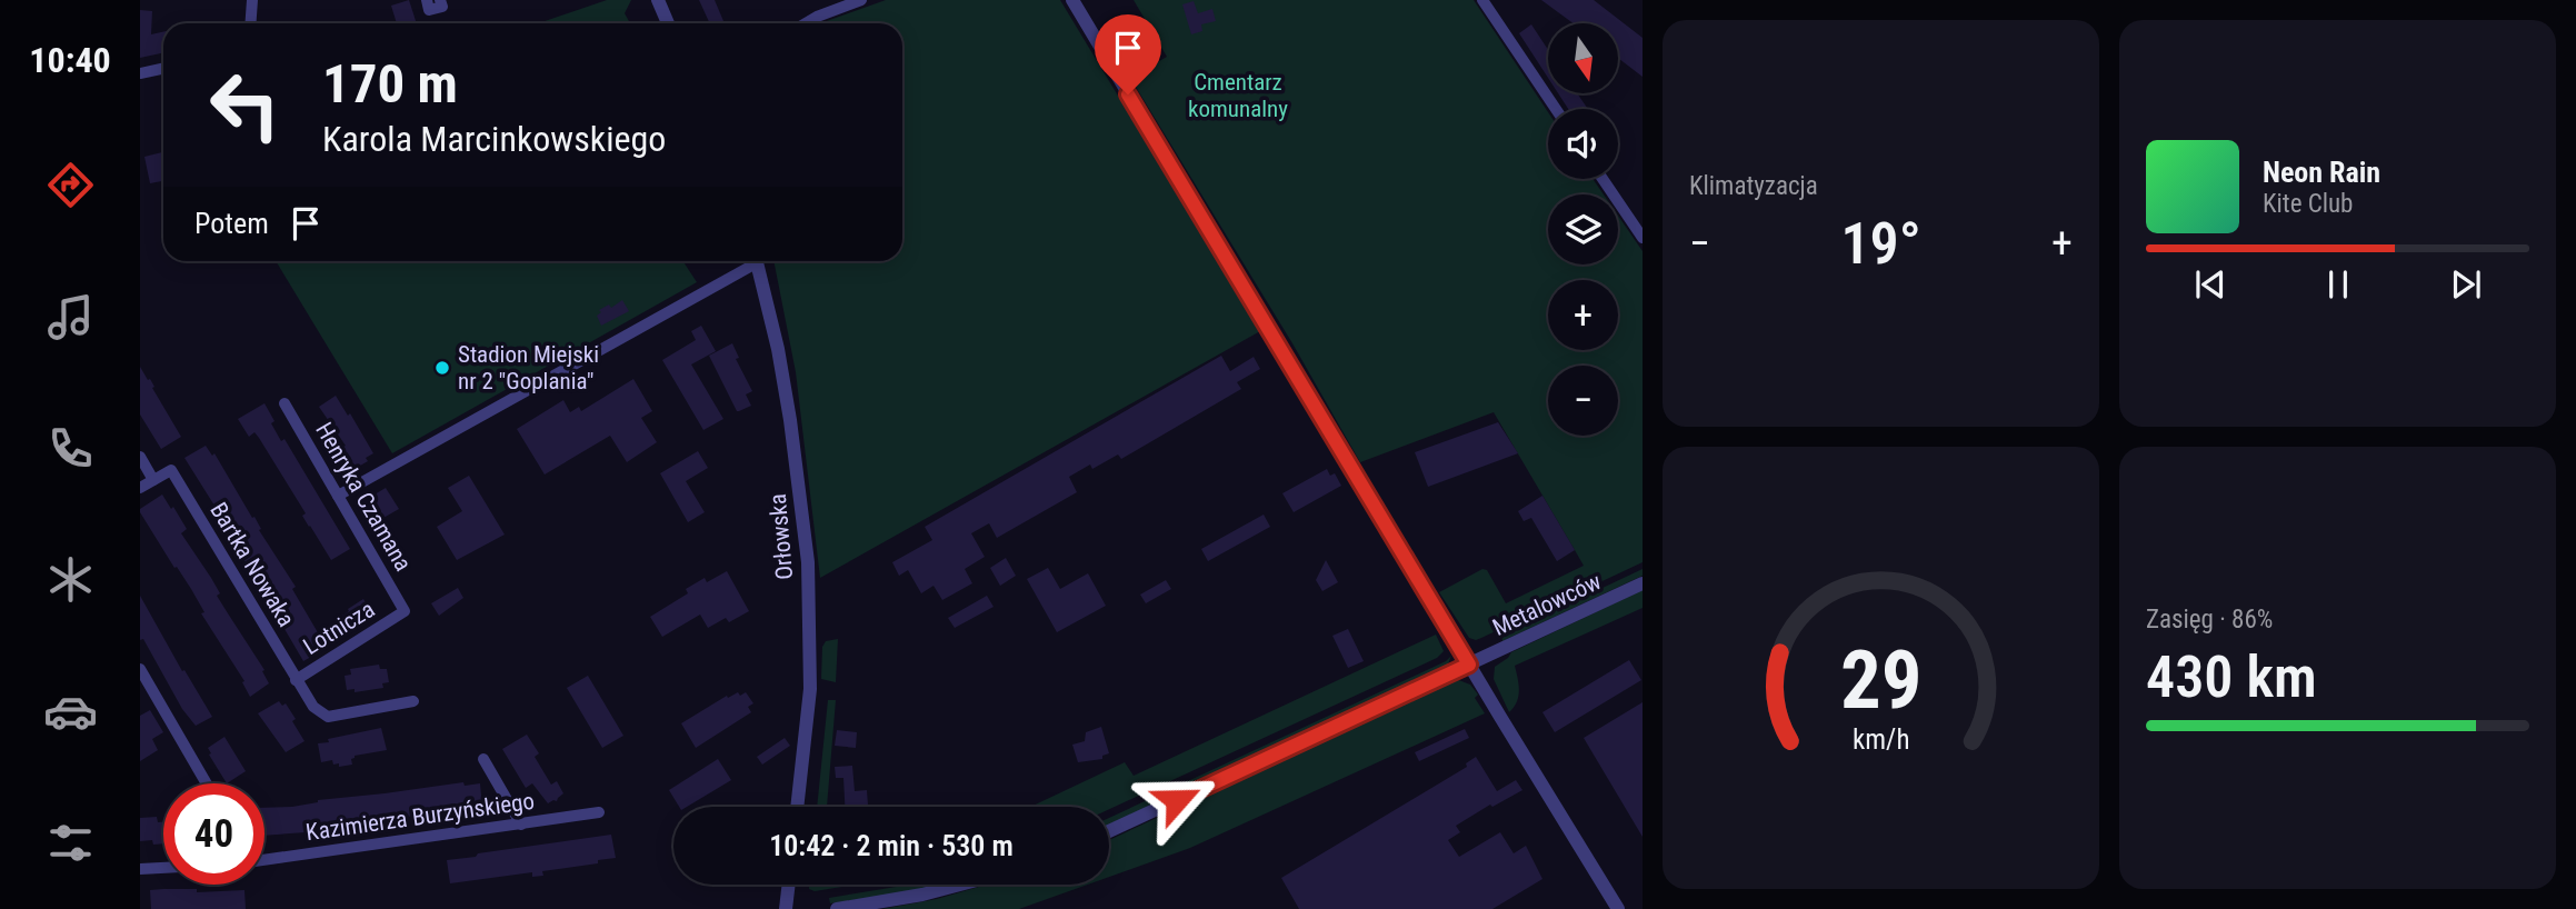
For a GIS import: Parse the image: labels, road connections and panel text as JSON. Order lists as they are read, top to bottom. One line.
{"streets":{"street":["Henryka Czamana","Orłowska","Bartka Nowaka","Metalowców","Lotnicza","Kazimierza Burzyńskiego"]},"crossings":[["Henryka Czamana","Lotnicza"],["Bartka Nowaka","Lotnicza"]],"parks":["Cmentarz komunalny"],"places":["Stadion Miejski nr 2 \"Goplania\""],"north":"bottom","page":{"tabs":"10:40","tile":["Klimatyzacja",["Zasięg · 86%","430 km"]],"map_buttons":["+","−"],"turn":["170 m","Karola Marcinkowskiego"],"song":["Neon Rain","Kite Club"],"then":"Potem","heat":["−","19°","+"],"limit":"40","trip":"10:42 · 2 min · 530 m","gauge":["29","km/h"]}}
